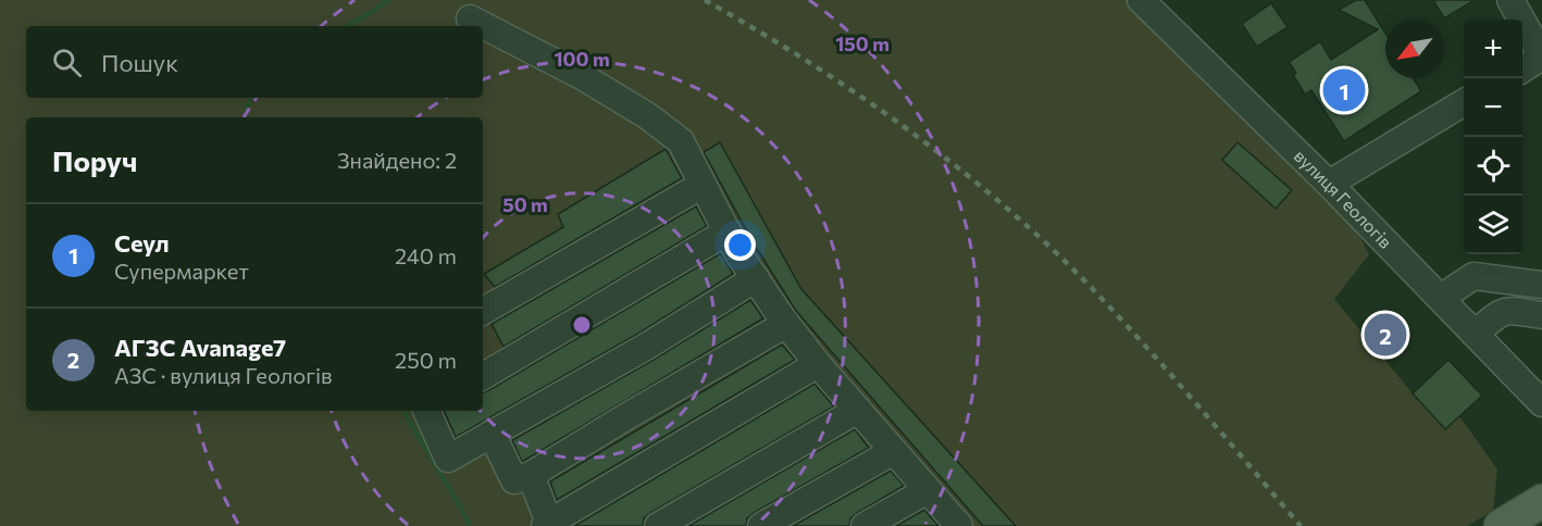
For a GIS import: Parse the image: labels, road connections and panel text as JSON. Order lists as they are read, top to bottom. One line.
{"streets":{"street":["вулиця Геологів"]},"north":"bottom left","page":{"map_buttons":["+","−"],"search":"Пошук","pins":["1","2"],"heading":["Поруч","Знайдено: 2"],"list":[{"mark":"1","name":"Сеул","note":"Супермаркет","value":"240 m"},{"mark":"2","name":"АГЗС Avanage7","note":"АЗС · вулиця Геологів","value":"250 m"}]},"rings":["150 m","100 m","50 m"]}
